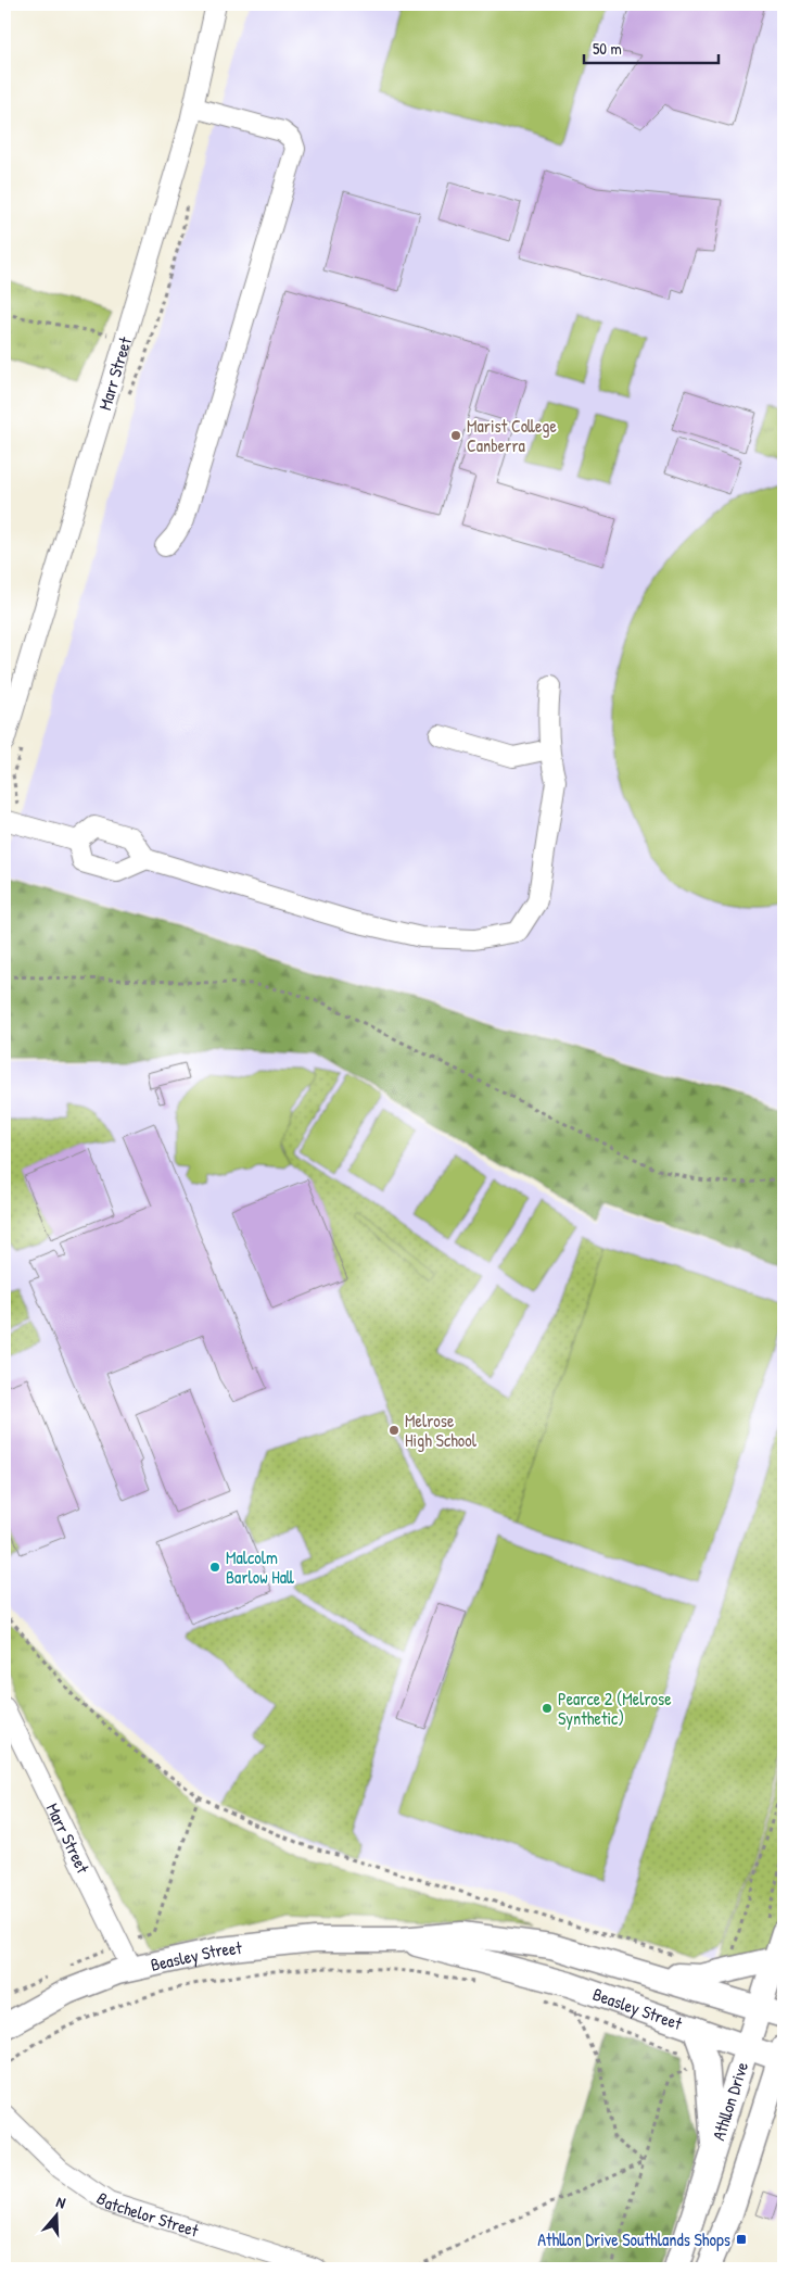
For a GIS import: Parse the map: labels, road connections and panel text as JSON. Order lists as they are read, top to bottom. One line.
{"streets":{"main road":["Beasley Street","Athllon Drive"],"street":["Marr Street","Batchelor Street"]},"crossings":[["Marr Street","Beasley Street"],["Beasley Street","Athllon Drive"]],"places":{"other":["Marist College Canberra","Melrose High School","Malcolm Barlow Hall","Pearce 2 (Melrose Synthetic)"],"transit":["Athllon Drive Southlands Shops"]},"scale_bar":"50 m","north":"top"}
